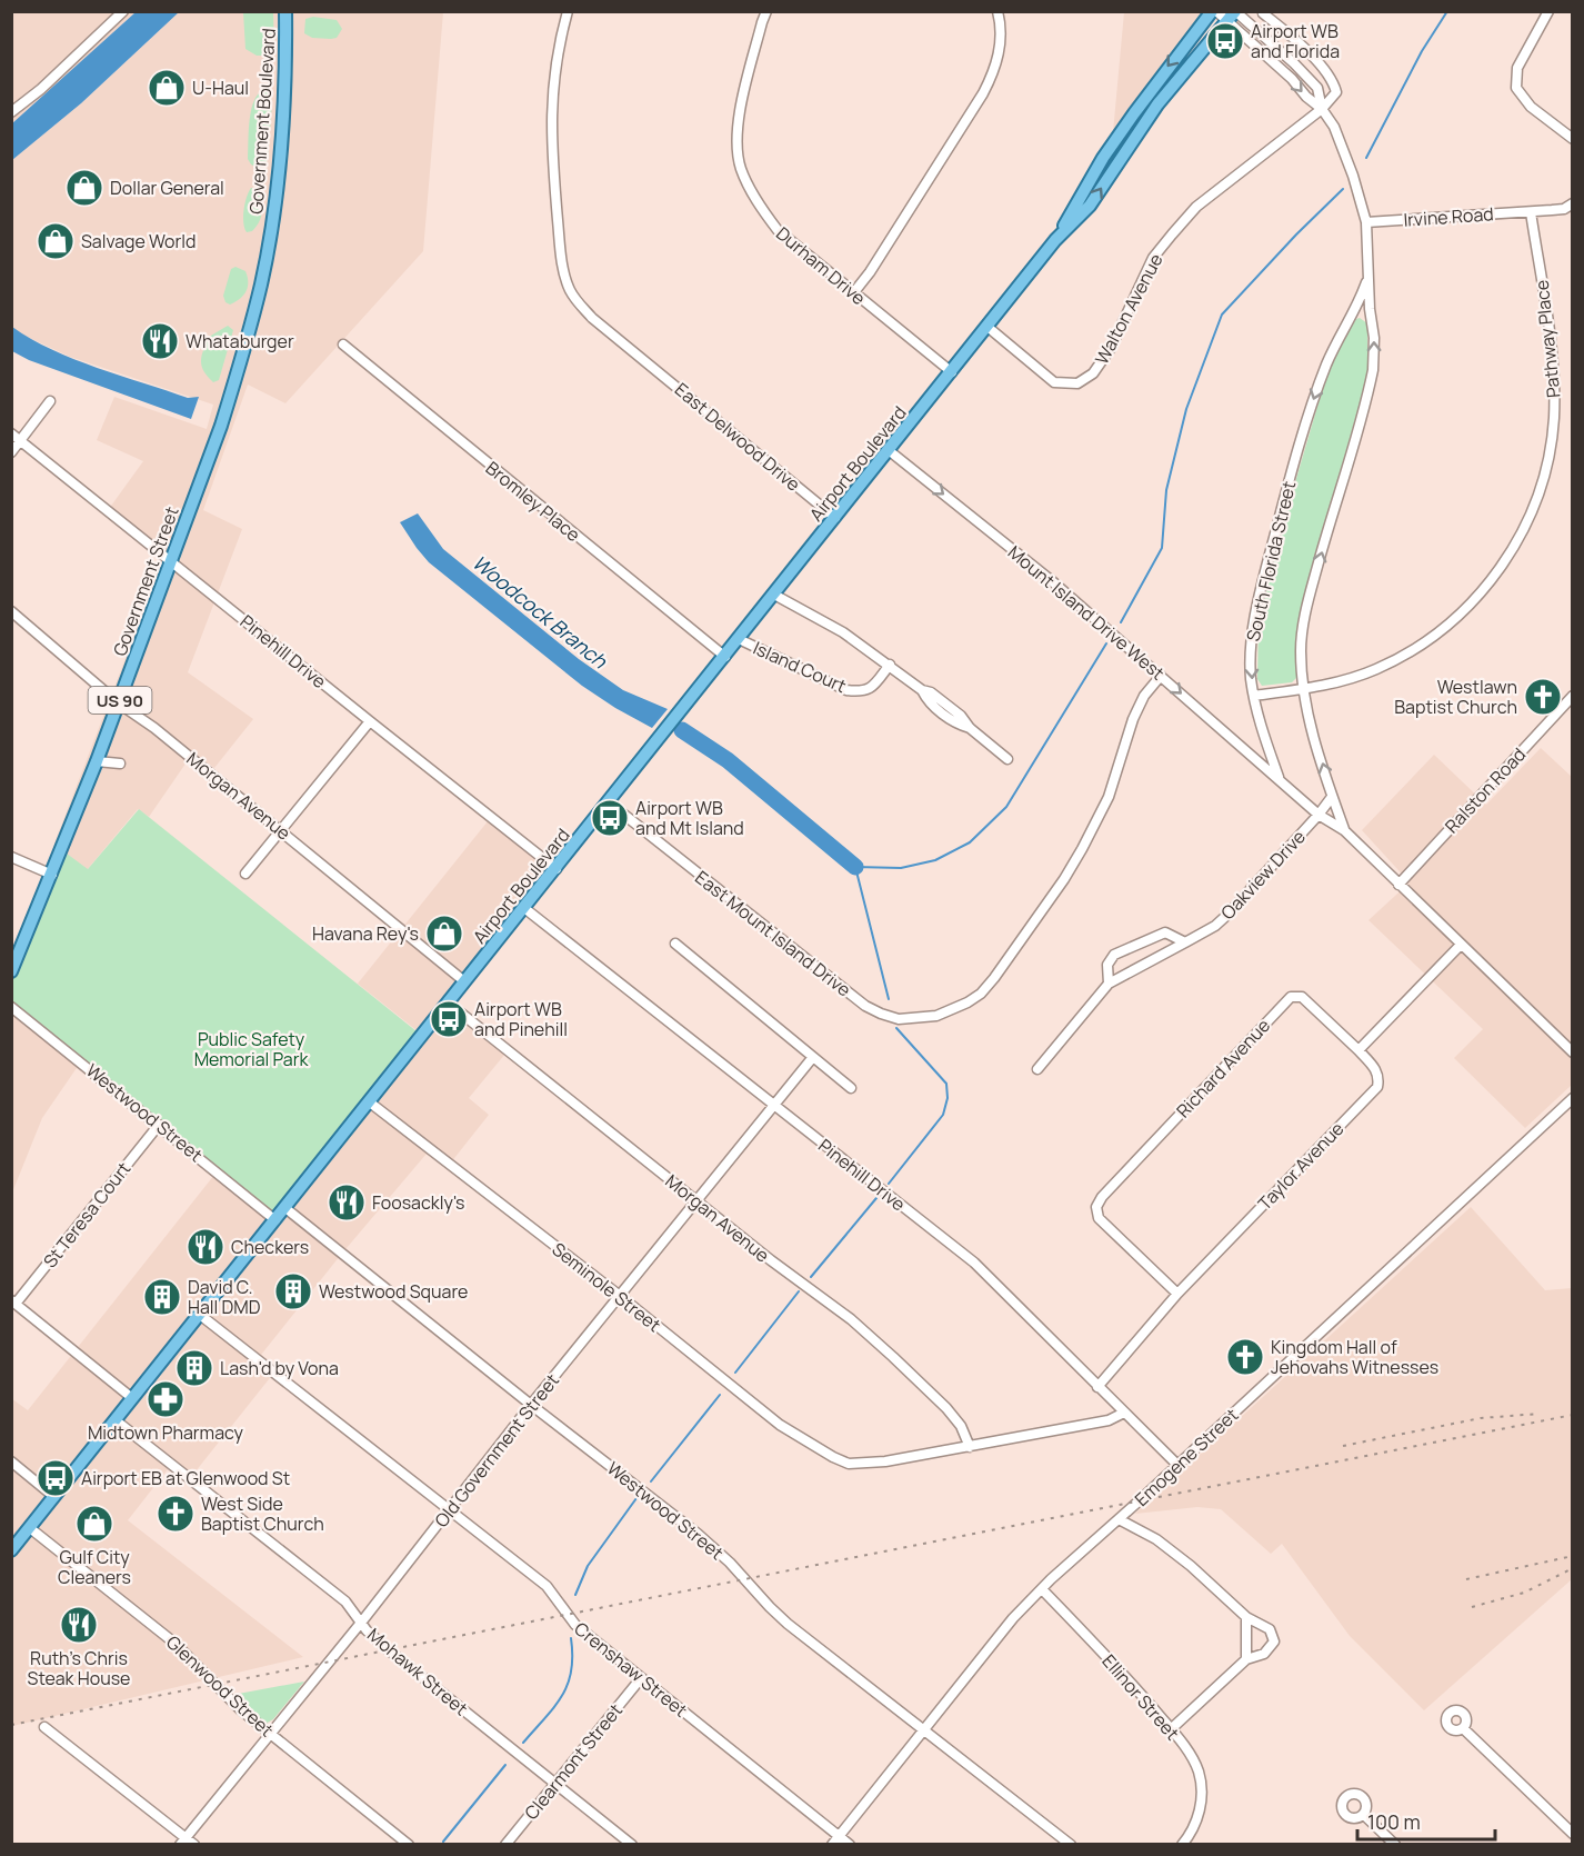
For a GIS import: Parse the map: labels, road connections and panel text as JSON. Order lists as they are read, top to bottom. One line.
{"streets":{"main road":["Government Boulevard","Airport Boulevard","Government Street","US 90"],"street":["Irvine Road","Durham Drive","Walton Avenue","Pathway Place","East Delwood Drive","Bromley Place","South Florida Street","Mount Island Drive West","Pinehill Drive","Island Court","Ralston Road","Morgan Avenue","Oakview Drive","East Mount Island Drive","Richard Avenue","Westwood Street","Taylor Avenue","St Teresa Court","Seminole Street","Old Government Street","Emogene Street","Crenshaw Street","Mohawk Street","Glenwood Street","Ellinor Street","Clearmont Street"]},"crossings":[["Government Boulevard","Government Street"],["Irvine Road","Pathway Place"],["Irvine Road","South Florida Street"],["Durham Drive","Airport Boulevard"],["Walton Avenue","Airport Boulevard"],["Walton Avenue","South Florida Street"],["Pathway Place","South Florida Street"],["East Delwood Drive","Airport Boulevard"],["Airport Boulevard","Bromley Place"],["Airport Boulevard","South Florida Street"],["Airport Boulevard","Mount Island Drive West"],["Airport Boulevard","Pinehill Drive"],["Airport Boulevard","Island Court"],["Airport Boulevard","Morgan Avenue"],["Airport Boulevard","East Mount Island Drive"],["Airport Boulevard","Westwood Street"],["Airport Boulevard","Seminole Street"],["Airport Boulevard","Crenshaw Street"],["Airport Boulevard","Mohawk Street"],["Airport Boulevard","Glenwood Street"],["South Florida Street","Mount Island Drive West"],["South Florida Street","Ralston Road"],["South Florida Street","Oakview Drive"],["Government Street","Pinehill Drive"],["Government Street","Morgan Avenue"],["Mount Island Drive West","East Mount Island Drive"],["Pinehill Drive","Taylor Avenue"],["Pinehill Drive","Old Government Street"],["Pinehill Drive","Emogene Street"],["Morgan Avenue","Seminole Street"],["Morgan Avenue","Old Government Street"],["Richard Avenue","Taylor Avenue"],["Westwood Street","St Teresa Court"],["Westwood Street","Old Government Street"],["Westwood Street","Emogene Street"],["Seminole Street","Old Government Street"],["Old Government Street","Crenshaw Street"],["Old Government Street","Mohawk Street"],["Old Government Street","Glenwood Street"],["Emogene Street","Crenshaw Street"],["Emogene Street","Ellinor Street"],["Crenshaw Street","Clearmont Street"],["Mohawk Street","Clearmont Street"]],"one_way":["Mount Island Drive West"],"water":["Woodcock Branch"],"parks":["Public Safety Memorial Park"],"places":{"bus stop":["Airport WB and Florida","Airport WB and Mt Island","Airport WB and Pinehill","Airport EB at Glenwood St"],"shop":["U-Haul","Dollar General","Salvage World","Havana Rey's","Gulf City Cleaners"],"restaurant":["Whataburger","Foosackly's","Checkers","Ruth's Chris Steak House"],"church":["Westlawn Baptist Church","Kingdom Hall of Jehovahs Witnesses","West Side Baptist Church"],"building":["Westwood Square","David C. Hall DMD","Lash'd by Vona"],"pharmacy":["Midtown Pharmacy"]},"scale_bar":"100 m"}
